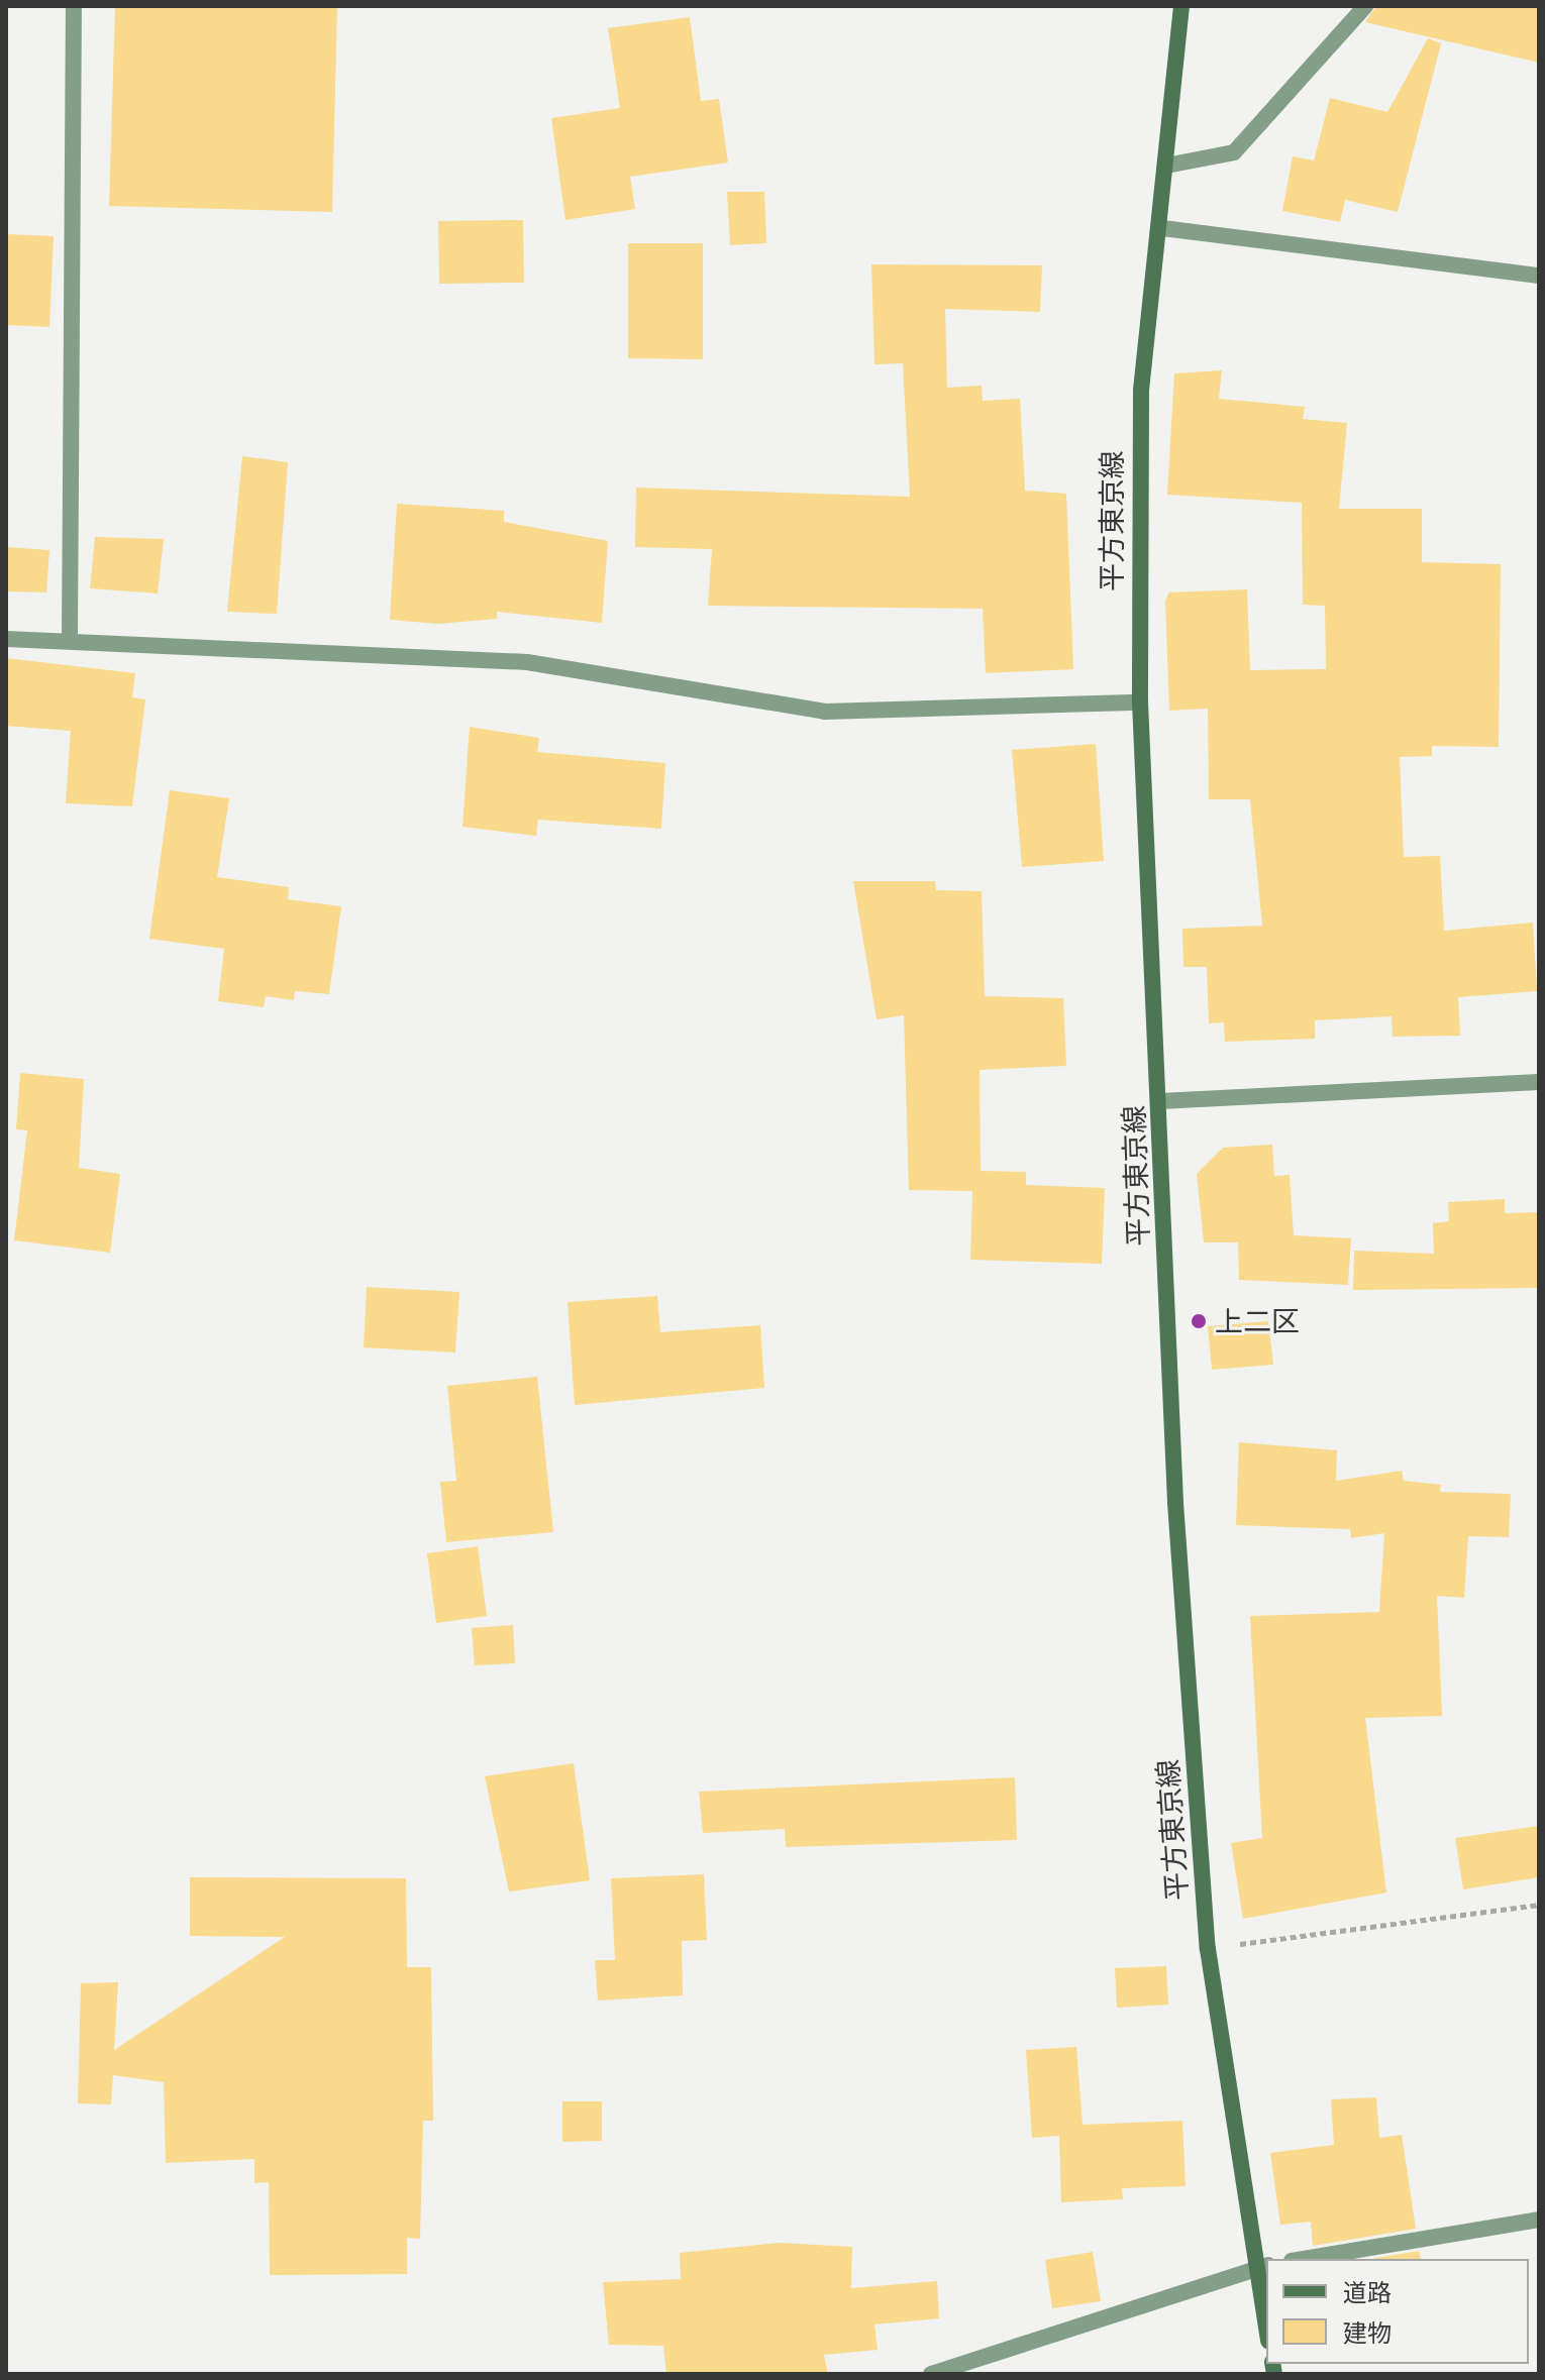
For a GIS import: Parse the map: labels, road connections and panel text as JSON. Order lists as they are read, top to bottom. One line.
{"streets":{"main road":["平方東京線"]},"places":["上二区"],"legend":["道路","建物"]}
